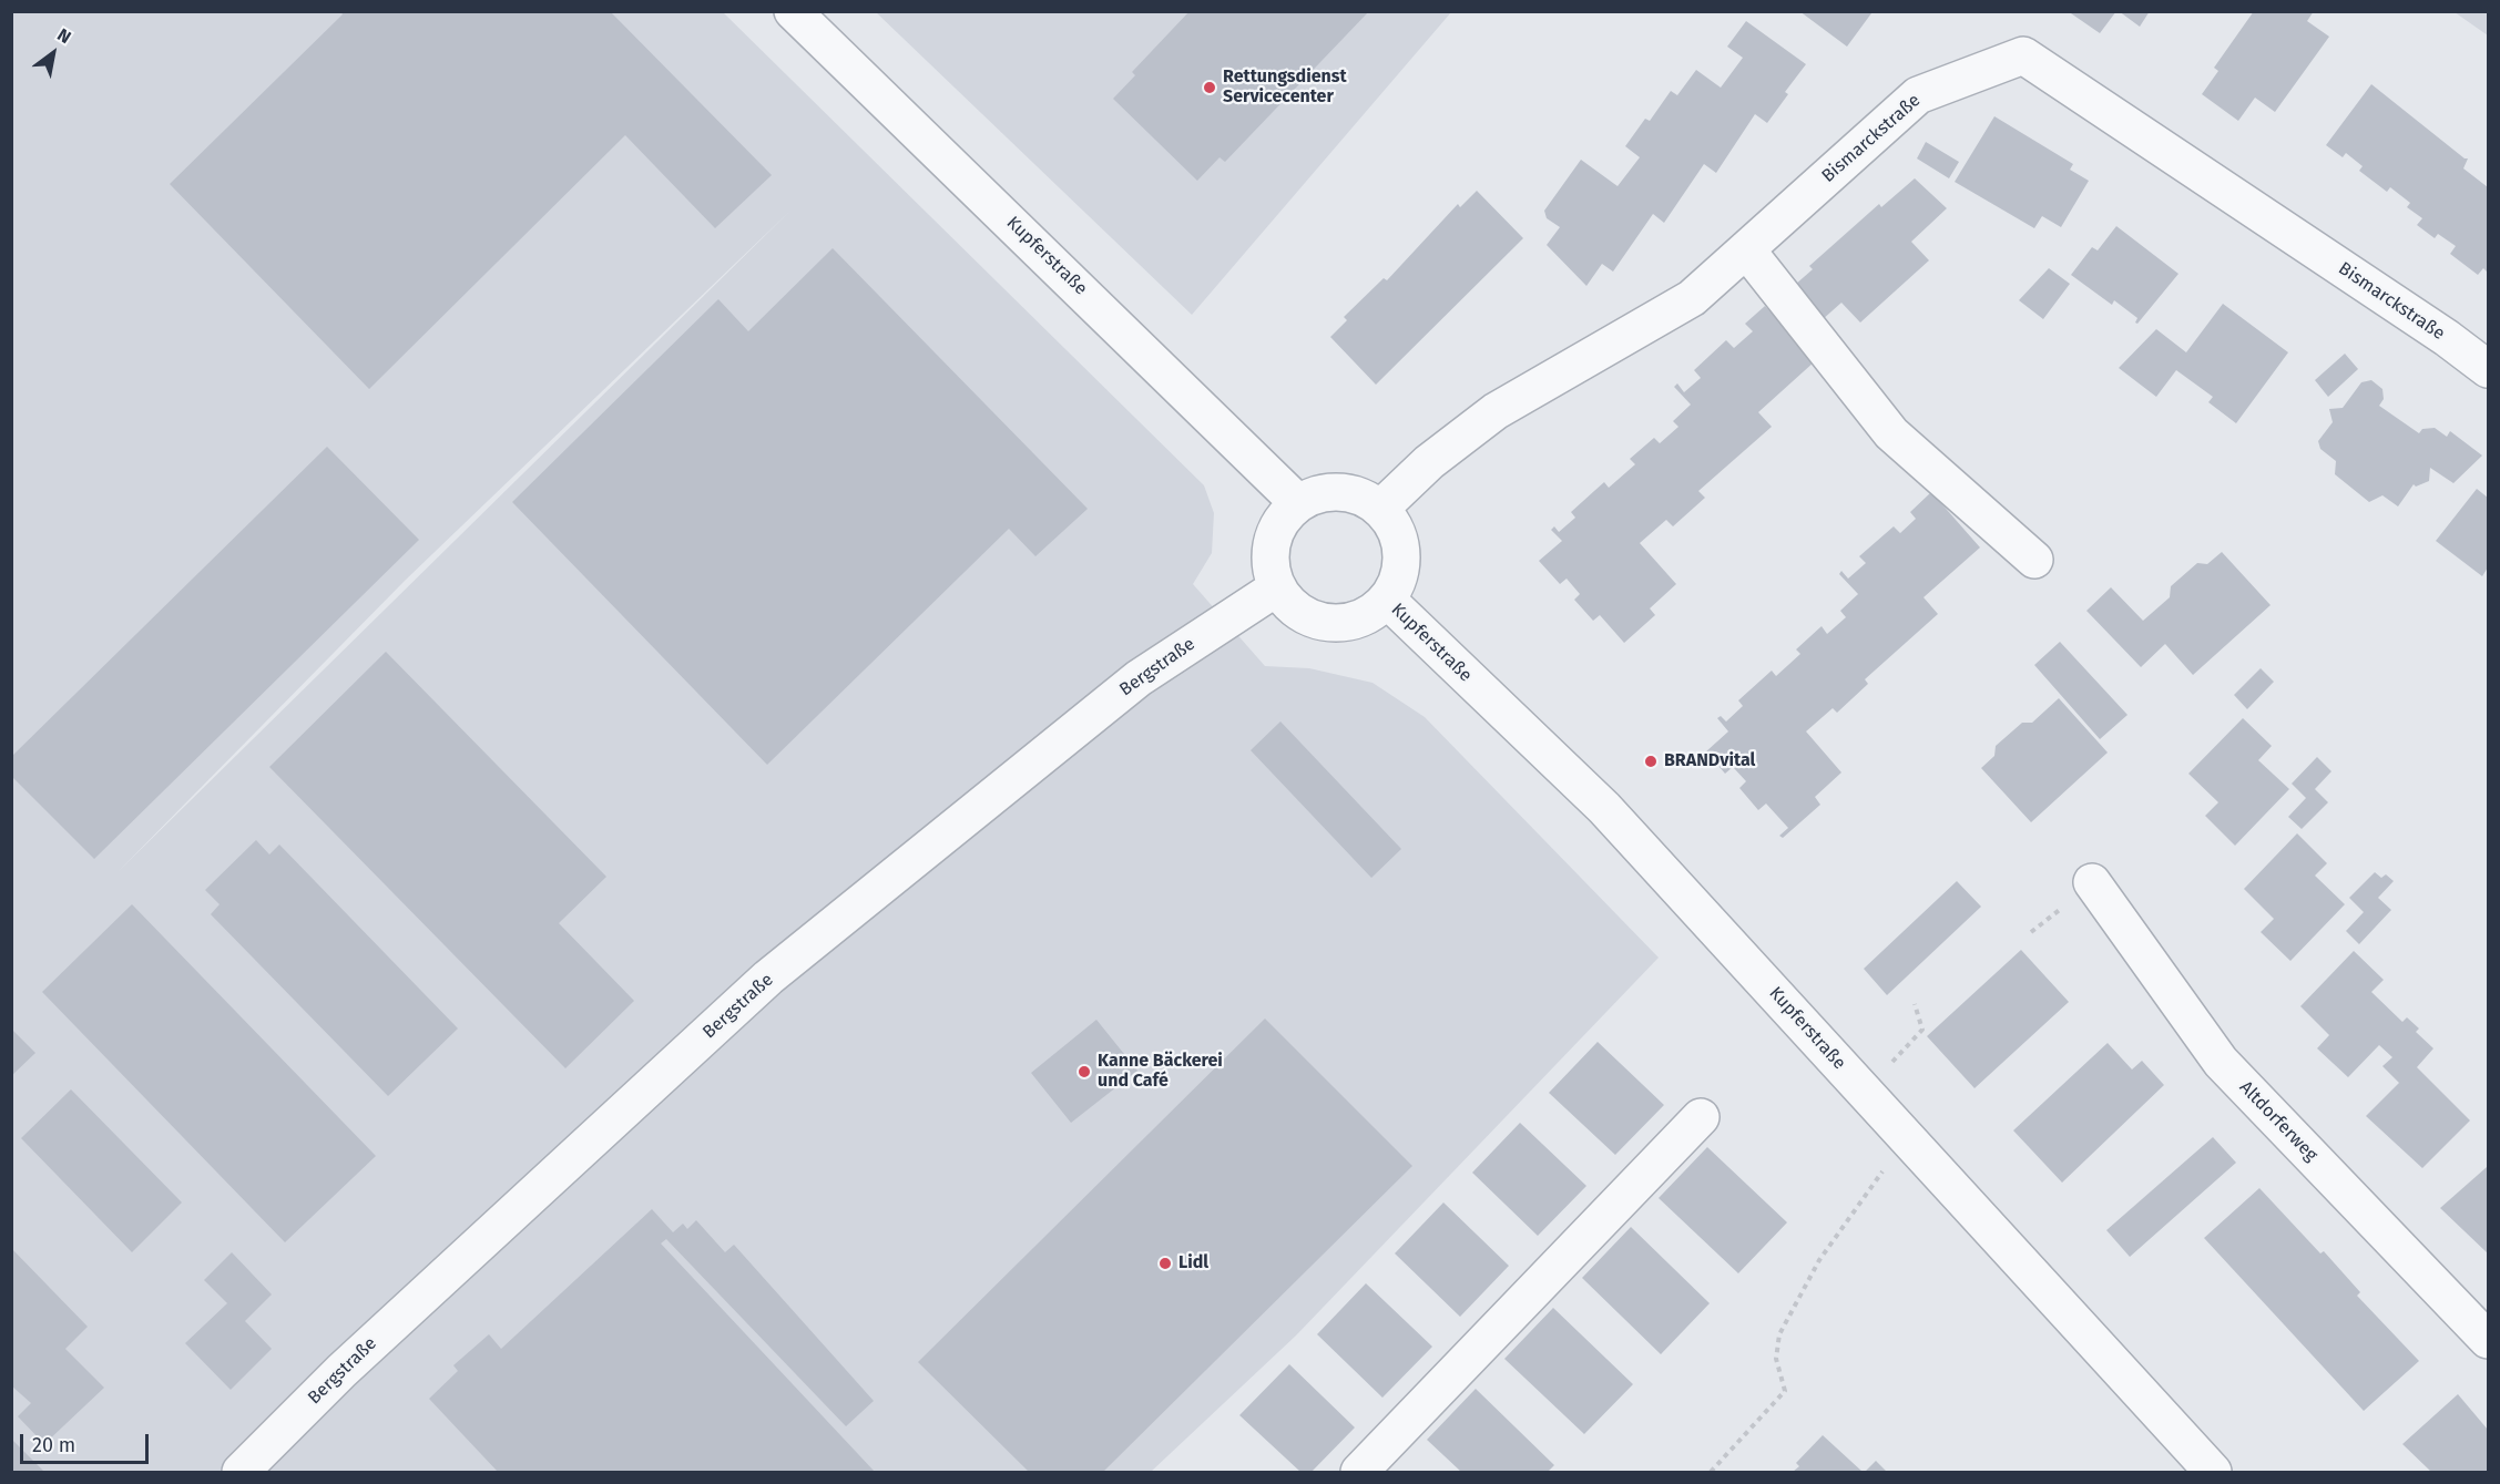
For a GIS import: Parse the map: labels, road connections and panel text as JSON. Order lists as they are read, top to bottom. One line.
{"streets":{"street":["Bismarckstraße","Kupferstraße","Bergstraße","Altdorferweg"]},"crossings":[["Bismarckstraße","Kupferstraße"],["Bismarckstraße","Bergstraße"],["Kupferstraße","Bergstraße"]],"places":["Rettungsdienst Servicecenter","BRANDvital","Kanne Bäckerei und Café","Lidl"],"scale_bar":"20 m","north":"top right"}
